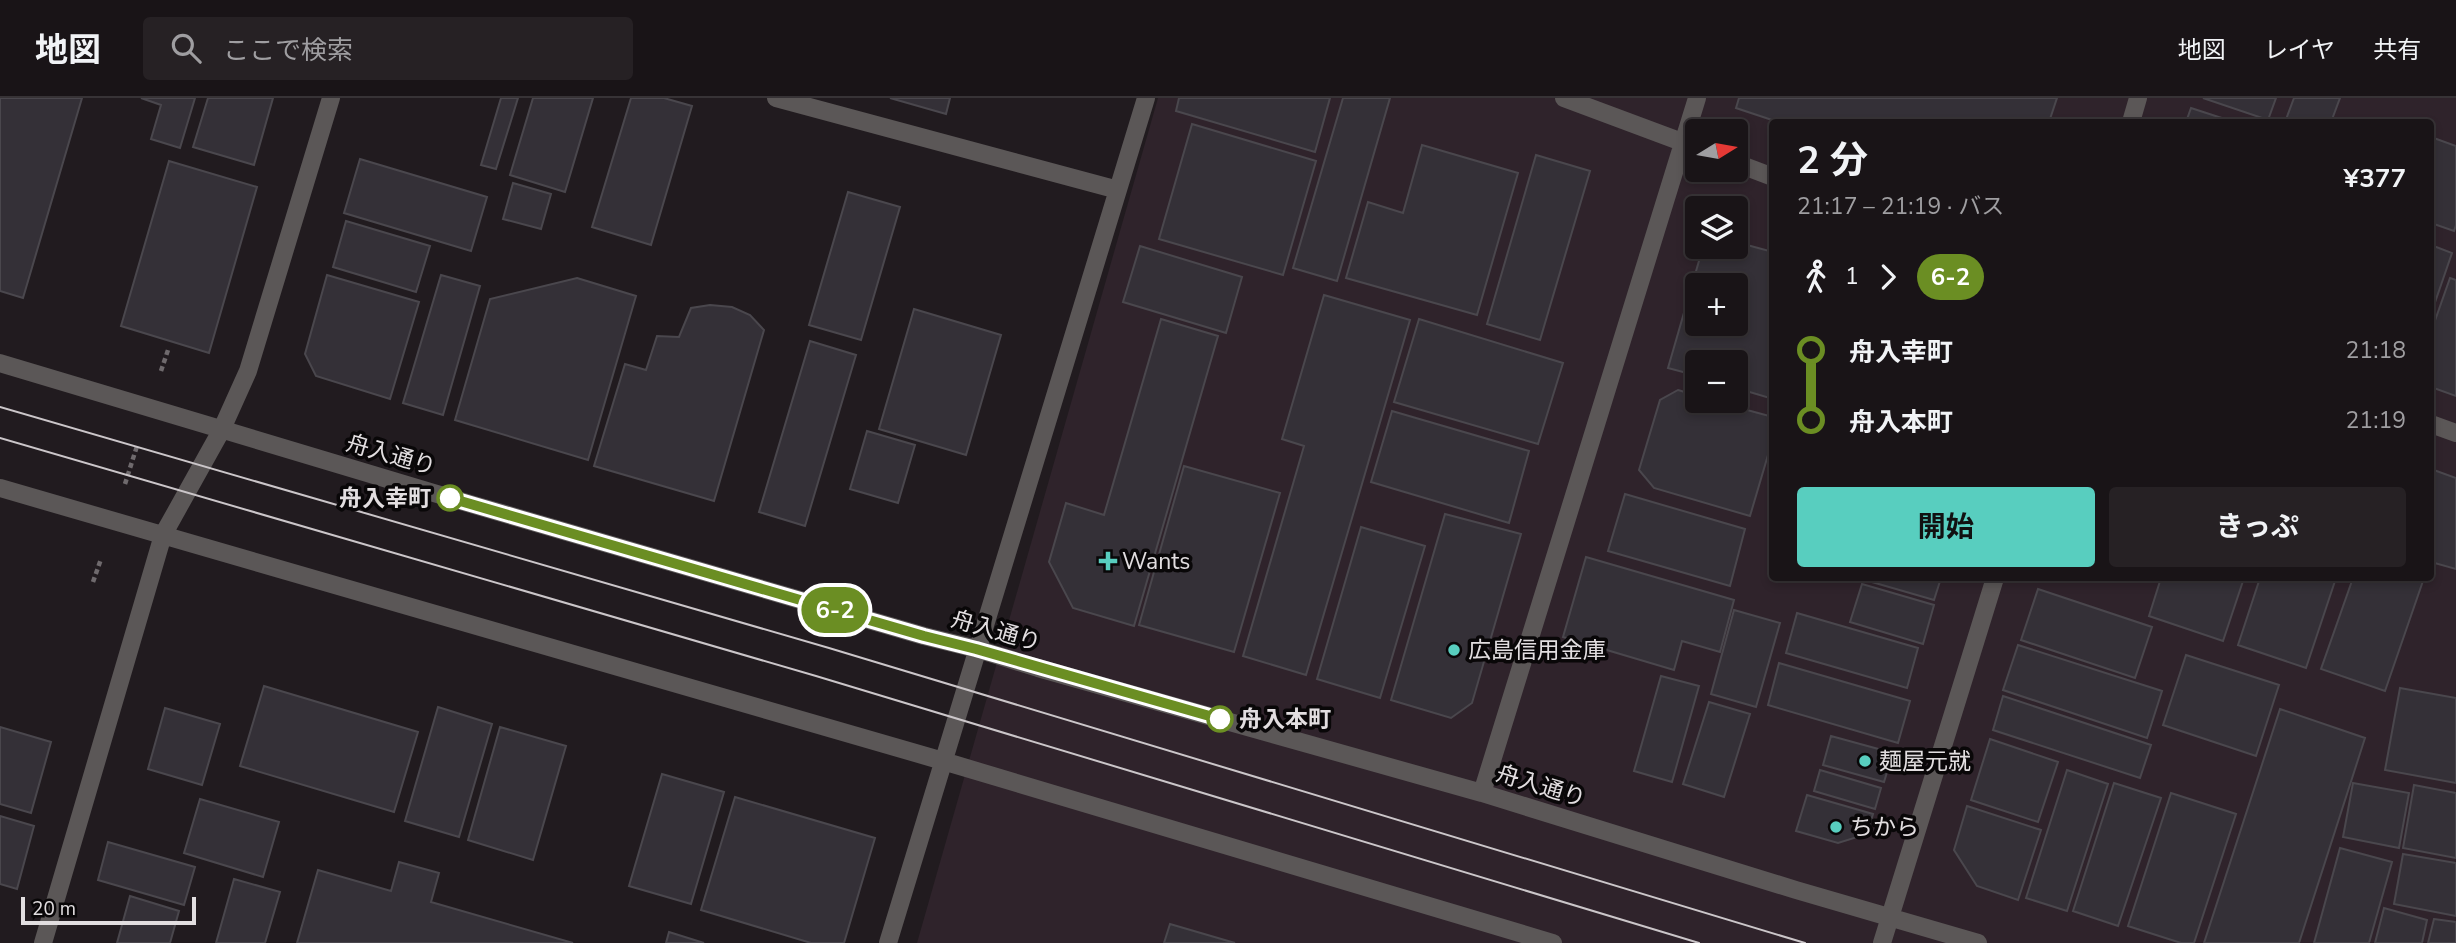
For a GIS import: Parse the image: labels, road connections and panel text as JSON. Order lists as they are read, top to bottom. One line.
{"streets":{"street":["舟入通り"]},"places":{"other":["舟入幸町","広島信用金庫","舟入本町","麺屋元就","ちから"],"health":["Wants"]},"lines":["bus line 6-2"],"scale_bar":"20 m","north":"right","page":{"header":"地図","search":"ここで検索","nav":["地図","レイヤ","共有"],"on_map":"6-2","map_buttons":["+","−"],"heading":["2 分","21:17 – 21:19 · バス","¥377"],"legs":["1","6-2"],"list":[{"name":"舟入幸町","value":"21:18"},{"name":"舟入本町","value":"21:19"}],"buttons":["開始","きっぷ"],"scale":"20 m"}}
